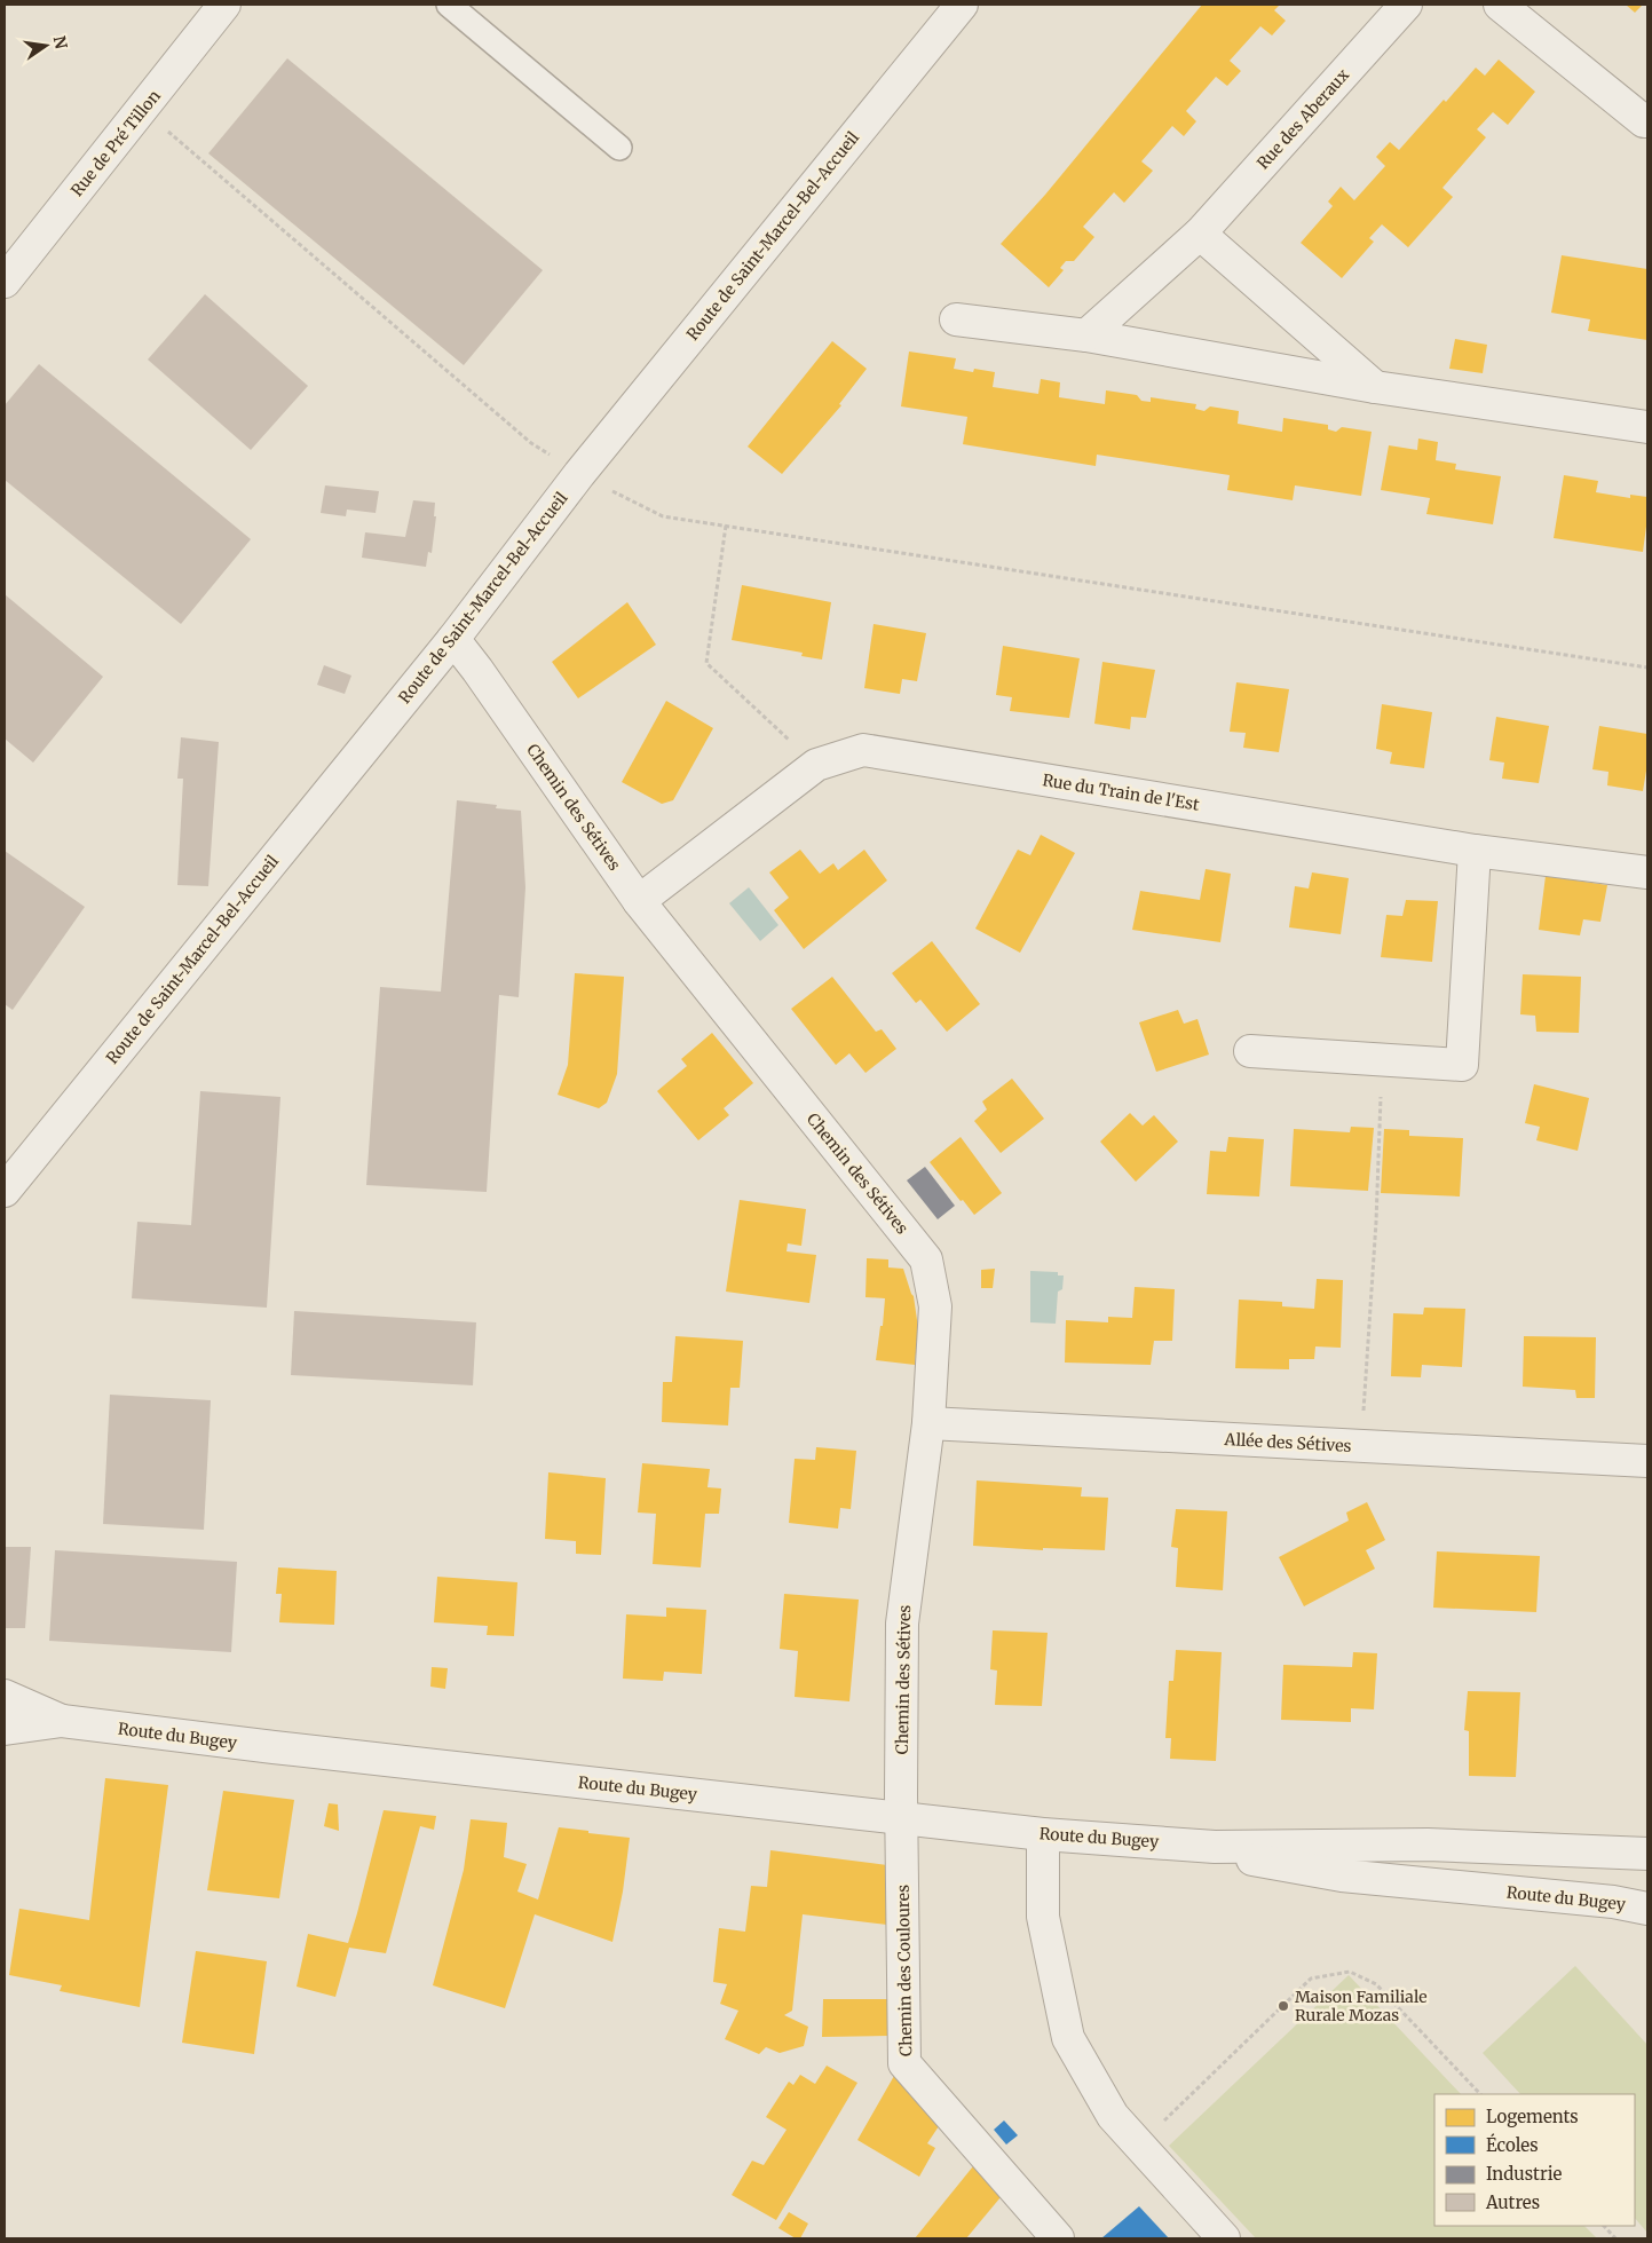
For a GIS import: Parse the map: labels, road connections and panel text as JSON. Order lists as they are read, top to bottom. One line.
{"streets":{"street":["Rue des Aberaux","Rue de Pré Tillon","Route de Saint-Marcel-Bel-Accueil","Rue du Train de l'Est","Chemin des Sétives","Allée des Sétives","Route du Bugey","Chemin des Couloures"]},"crossings":[["Route de Saint-Marcel-Bel-Accueil","Chemin des Sétives"],["Rue du Train de l'Est","Chemin des Sétives"],["Chemin des Sétives","Allée des Sétives"],["Chemin des Sétives","Route du Bugey"],["Chemin des Sétives","Chemin des Couloures"],["Route du Bugey","Chemin des Couloures"]],"places":["Maison Familiale Rurale Mozas"],"legend":["Logements","Écoles","Industrie","Autres"],"north":"right"}
